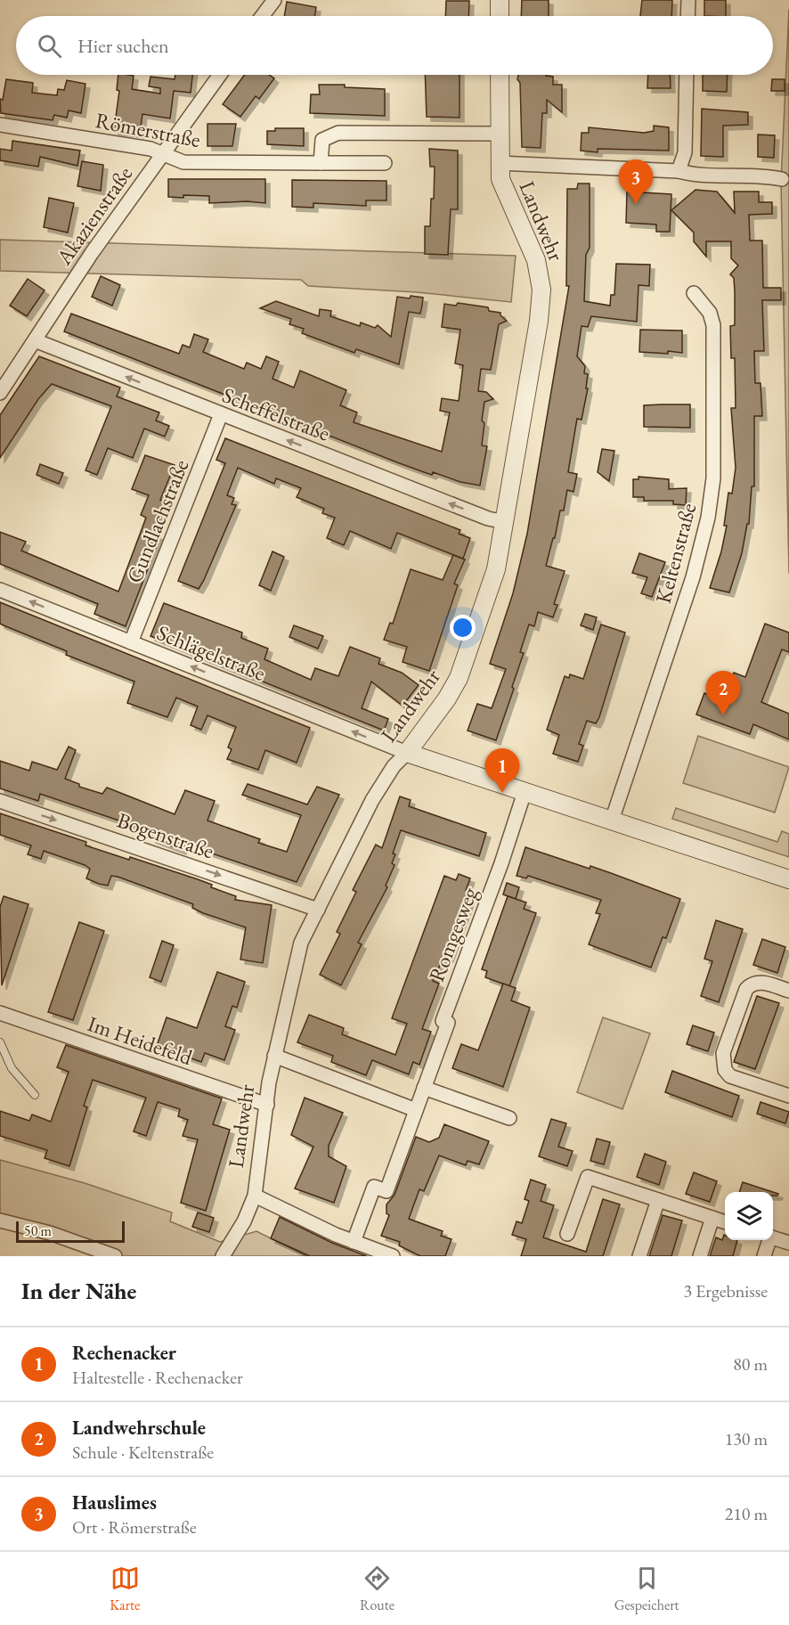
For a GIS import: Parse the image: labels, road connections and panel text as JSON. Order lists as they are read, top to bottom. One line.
{"streets":{"street":["Römerstraße","Akazienstraße","Landwehr","Scheffelstraße","Gundlachstraße","Keltenstraße","Schlägelstraße","Bogenstraße","Romgesweg","Im Heidefeld"]},"crossings":[["Römerstraße","Akazienstraße"],["Akazienstraße","Scheffelstraße"],["Landwehr","Scheffelstraße"],["Landwehr","Schlägelstraße"],["Landwehr","Bogenstraße"],["Landwehr","Im Heidefeld"],["Scheffelstraße","Gundlachstraße"],["Gundlachstraße","Schlägelstraße"]],"one_way":["Scheffelstraße","Schlägelstraße","Bogenstraße"],"scale_bar":"50 m","page":{"search":"Hier suchen","pins":["3","2","1"],"scale":"50 m","heading":["In der Nähe","3 Ergebnisse"],"list":[{"mark":"1","name":"Rechenacker","note":"Haltestelle · Rechenacker","value":"80 m"},{"mark":"2","name":"Landwehrschule","note":"Schule · Keltenstraße","value":"130 m"},{"mark":"3","name":"Hauslimes","note":"Ort · Römerstraße","value":"210 m"}],"nav":["Karte","Route","Gespeichert"]}}
